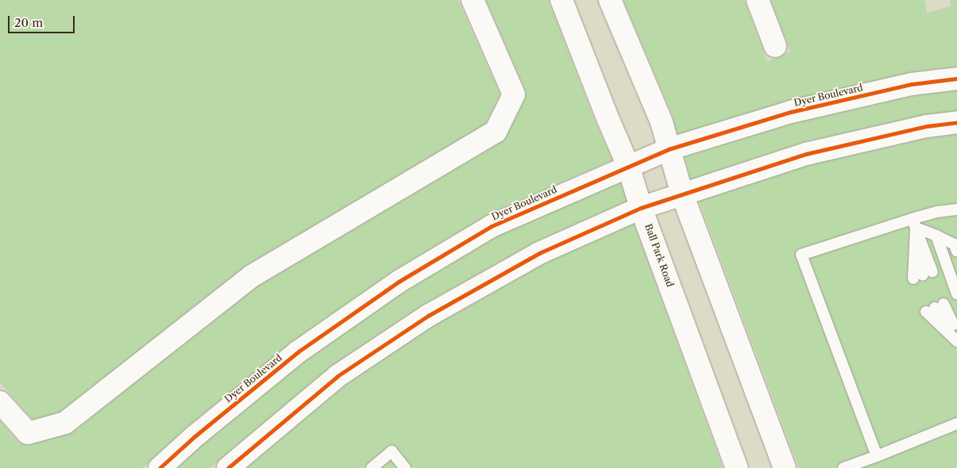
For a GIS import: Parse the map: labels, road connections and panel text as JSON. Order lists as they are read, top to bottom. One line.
{"streets":{"street":["Dyer Boulevard","Ball Park Road"]},"crossings":[["Dyer Boulevard","Ball Park Road"]],"scale_bar":"20 m"}
